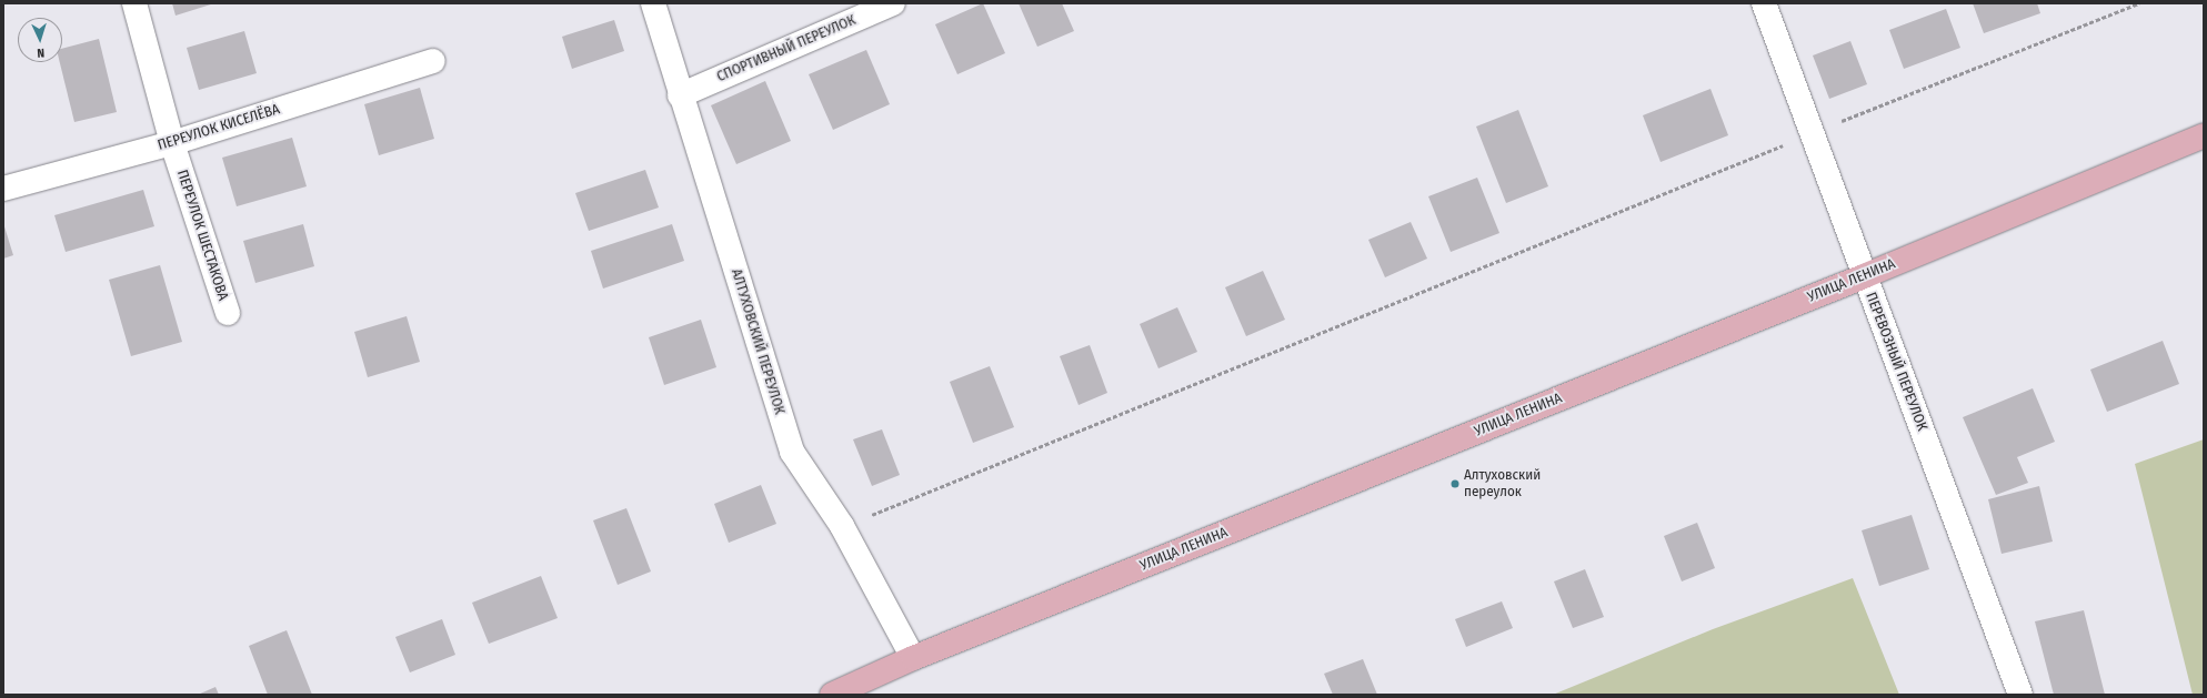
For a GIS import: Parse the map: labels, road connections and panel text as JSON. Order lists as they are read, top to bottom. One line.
{"streets":{"main road":["УЛИЦА ЛЕНИНА"],"street":["СПОРТИВНЫЙ ПЕРЕУЛОК","ПЕРЕУЛОК КИСЕЛЁВА","ПЕРЕУЛОК ШЕСТАКОВА","АЛТУХОВСКИЙ ПЕРЕУЛОК","ПЕРЕВОЗНЫЙ ПЕРЕУЛОК"]},"crossings":[["СПОРТИВНЫЙ ПЕРЕУЛОК","АЛТУХОВСКИЙ ПЕРЕУЛОК"],["ПЕРЕУЛОК КИСЕЛЁВА","ПЕРЕУЛОК ШЕСТАКОВА"],["УЛИЦА ЛЕНИНА","АЛТУХОВСКИЙ ПЕРЕУЛОК"],["УЛИЦА ЛЕНИНА","ПЕРЕВОЗНЫЙ ПЕРЕУЛОК"]],"places":["Алтуховский переулок"],"north":"bottom"}
